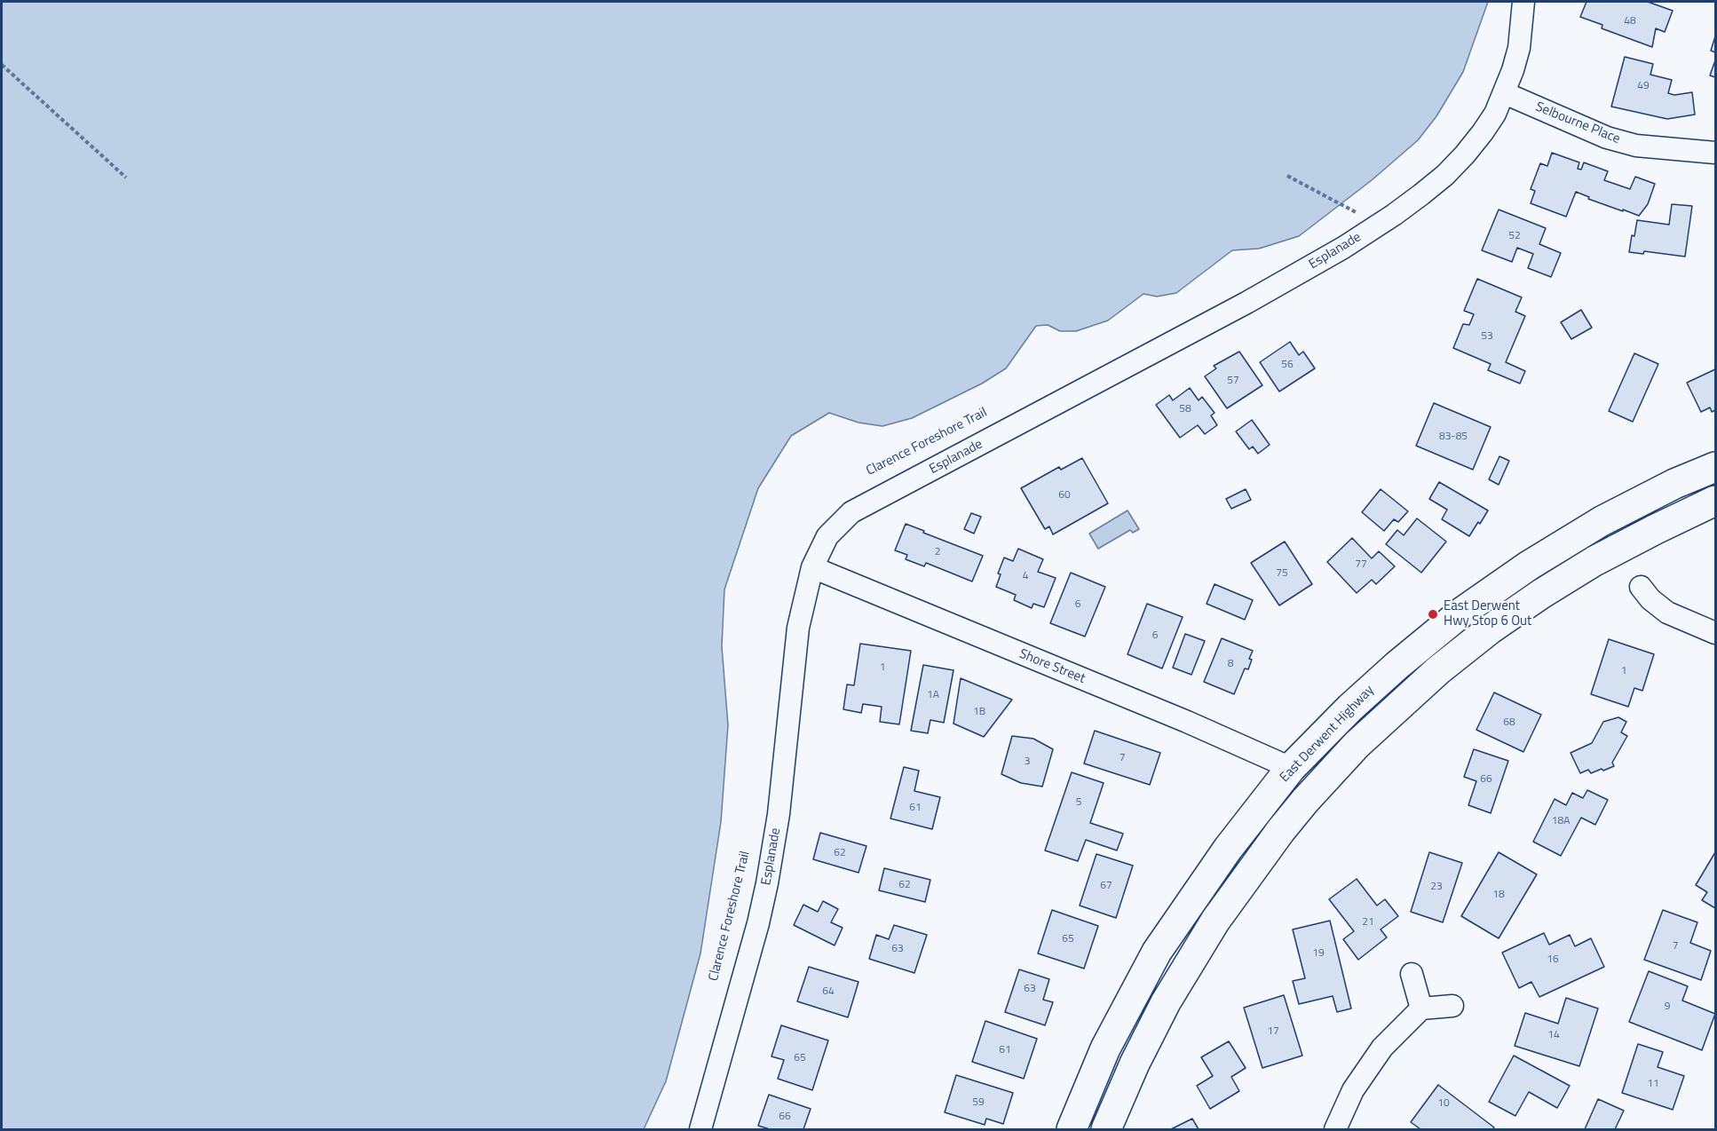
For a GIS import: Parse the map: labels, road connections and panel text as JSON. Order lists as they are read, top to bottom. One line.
{"streets":{"main road":["East Derwent Highway"],"street":["Selbourne Place","Esplanade","Shore Street"]},"crossings":[["Selbourne Place","Esplanade"],["Esplanade","Shore Street"],["Shore Street","East Derwent Highway"]],"places":["East Derwent Hwy Stop 6 Out"],"house_numbers":["48","49","52","53","56","57","58","83-85","60","2","77","75","4","6","6","8","1","1","1A","1B","68","7","3","66","5","61","18A","62","62","67","23","18","21","65","7","63","19","16","63","64","9","17","14","61","65","11","59","10","66"]}
